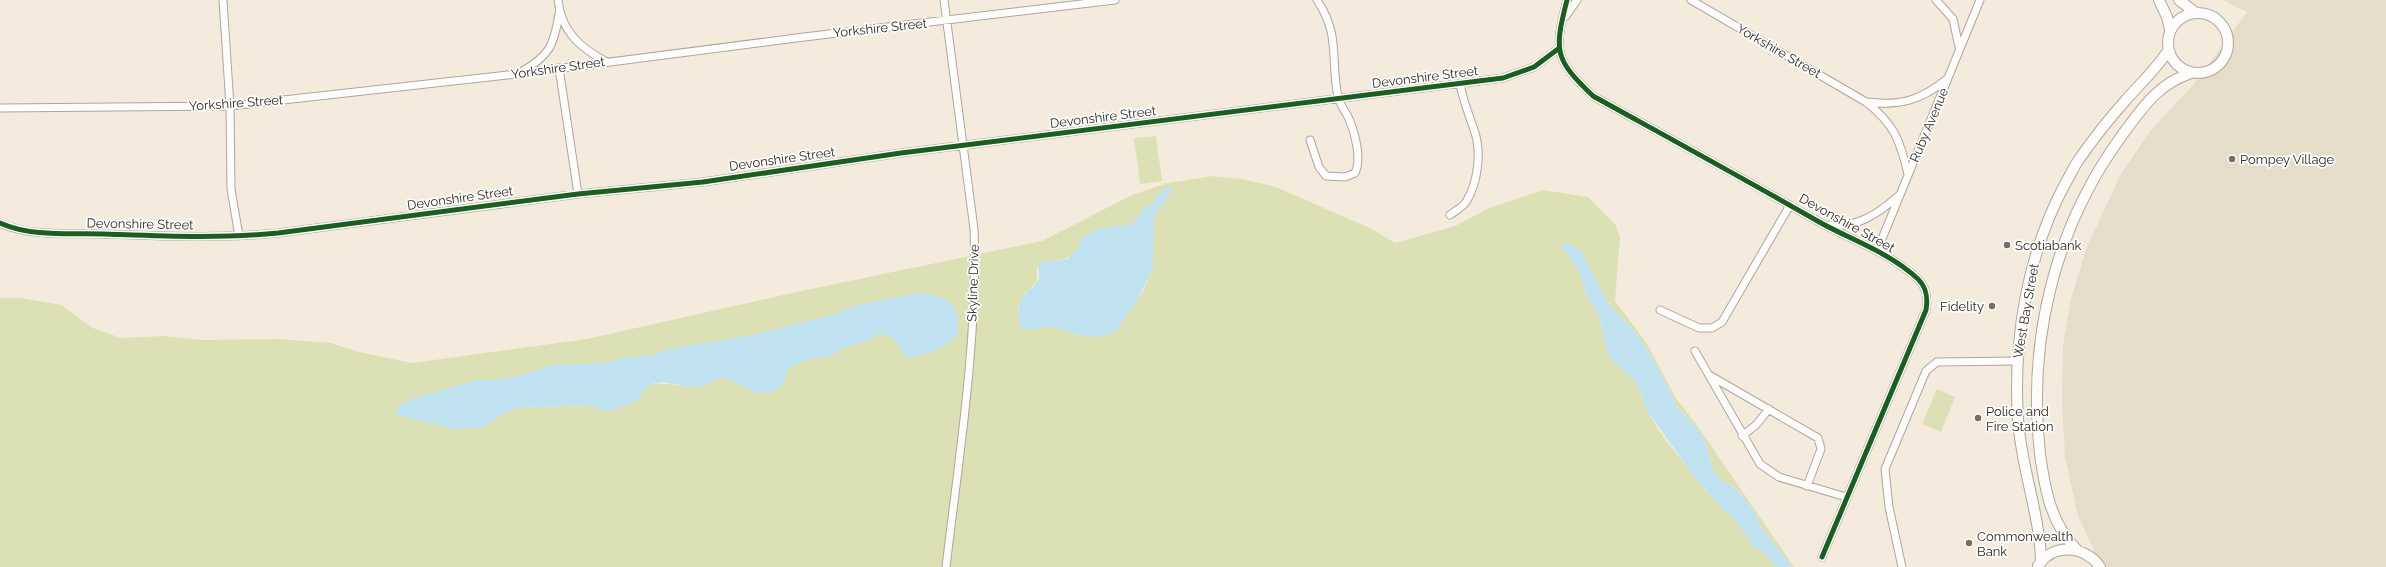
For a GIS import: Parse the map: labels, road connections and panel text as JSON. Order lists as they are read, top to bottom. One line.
{"streets":{"main road":["West Bay Street"],"street":["Yorkshire Street","Devonshire Street","Ruby Avenue","Skyline Drive"]},"crossings":[["Yorkshire Street","Ruby Avenue"],["Yorkshire Street","Skyline Drive"],["Devonshire Street","Ruby Avenue"],["Devonshire Street","Skyline Drive"]],"places":["Pompey Village","Scotiabank","Fidelity","Police and Fire Station","Commonwealth Bank"]}
